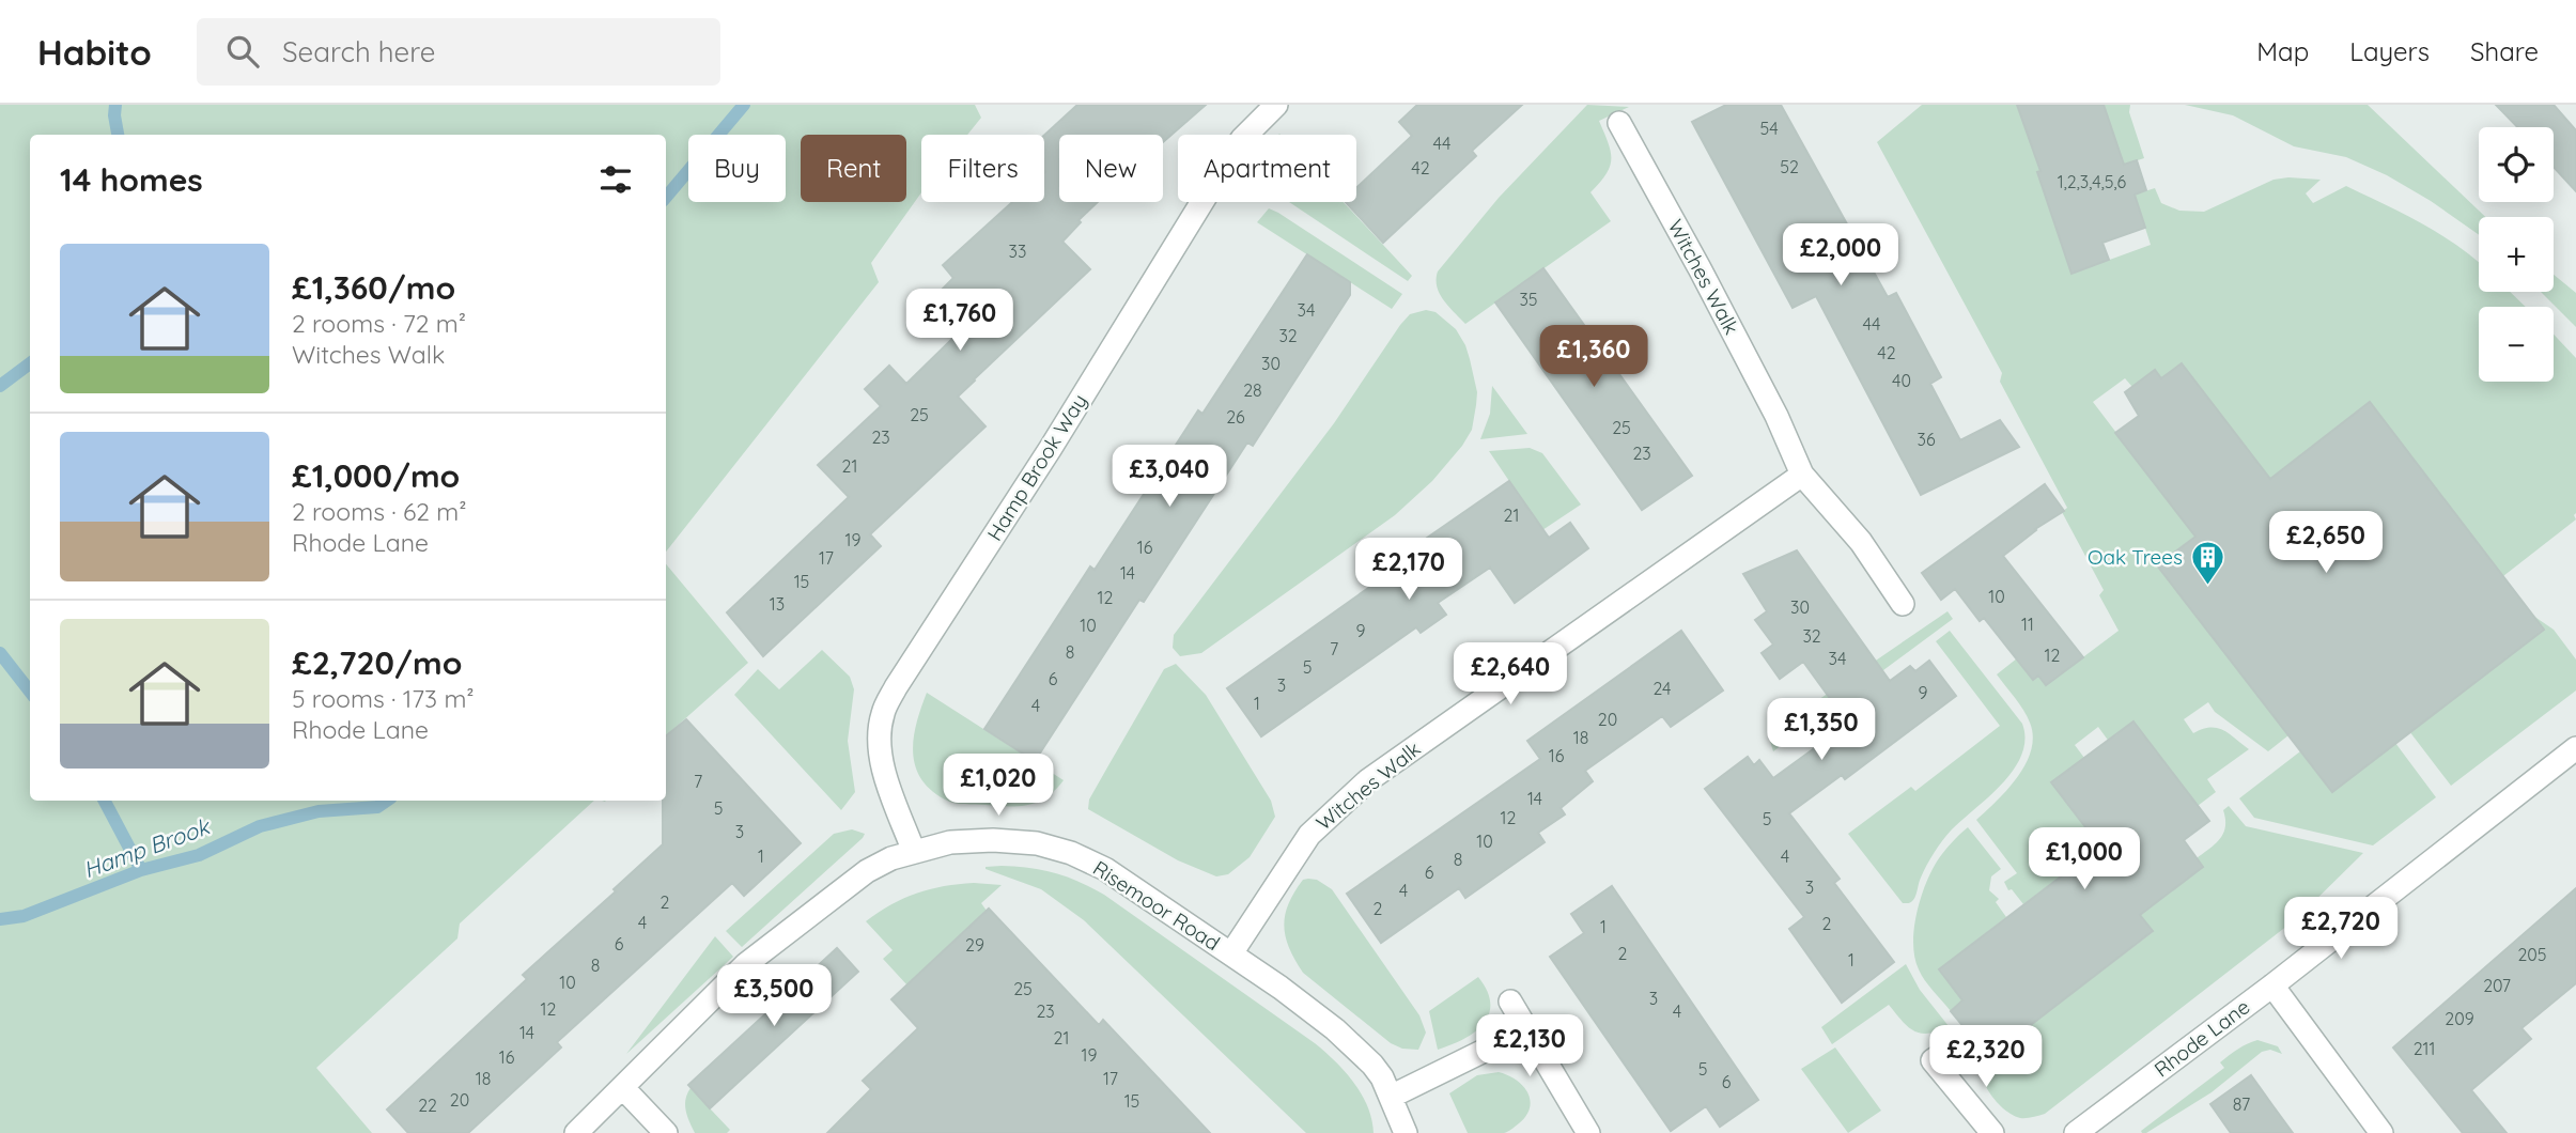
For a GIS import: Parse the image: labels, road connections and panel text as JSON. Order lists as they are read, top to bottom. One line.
{"streets":{"street":["Witches Walk","Hamp Brook Way","Risemoor Road","Rhode Lane"]},"crossings":[["Witches Walk","Risemoor Road"],["Hamp Brook Way","Risemoor Road"]],"water":["Hamp Brook"],"places":{"building":["Oak Trees"]},"house_numbers":["54","44","52","42","1,2,3,4,5,6","33","35","34","44","32","42","30","40","28","25","26","25","23","36","23","21","21","19","16","17","14","15","10","12","13","30","11","10","9","32","7","8","12","34","5","6","3","24","9","1","4","20","18","16","7","14","5","12","5","3","10","1","4","8","6","3","4","2","2","4","2","1","6","29","2","205","1","8","10","207","25","3","12","23","4","209","14","21","211","19","16","5","18","17","6","20","15","87","22"],"page":{"header":"Habito","search":"Search here","nav":["Map","Layers","Share"],"map_buttons":["+","−"],"chip":["Buy","Rent","Filters","New","Apartment"],"heading":"14 homes","price":["£2,000","£1,760","£1,360","£3,040","£2,650","£2,170","£2,640","£1,350","£1,020","£1,000","£2,720","£3,500","£2,130","£2,320"],"list":[{"name":"£1,360/mo","note":"2 rooms · 72 m² · Witches Walk"},{"name":"£1,000/mo","note":"2 rooms · 62 m² · Rhode Lane"},{"name":"£2,720/mo","note":"5 rooms · 173 m² · Rhode Lane"}]}}
